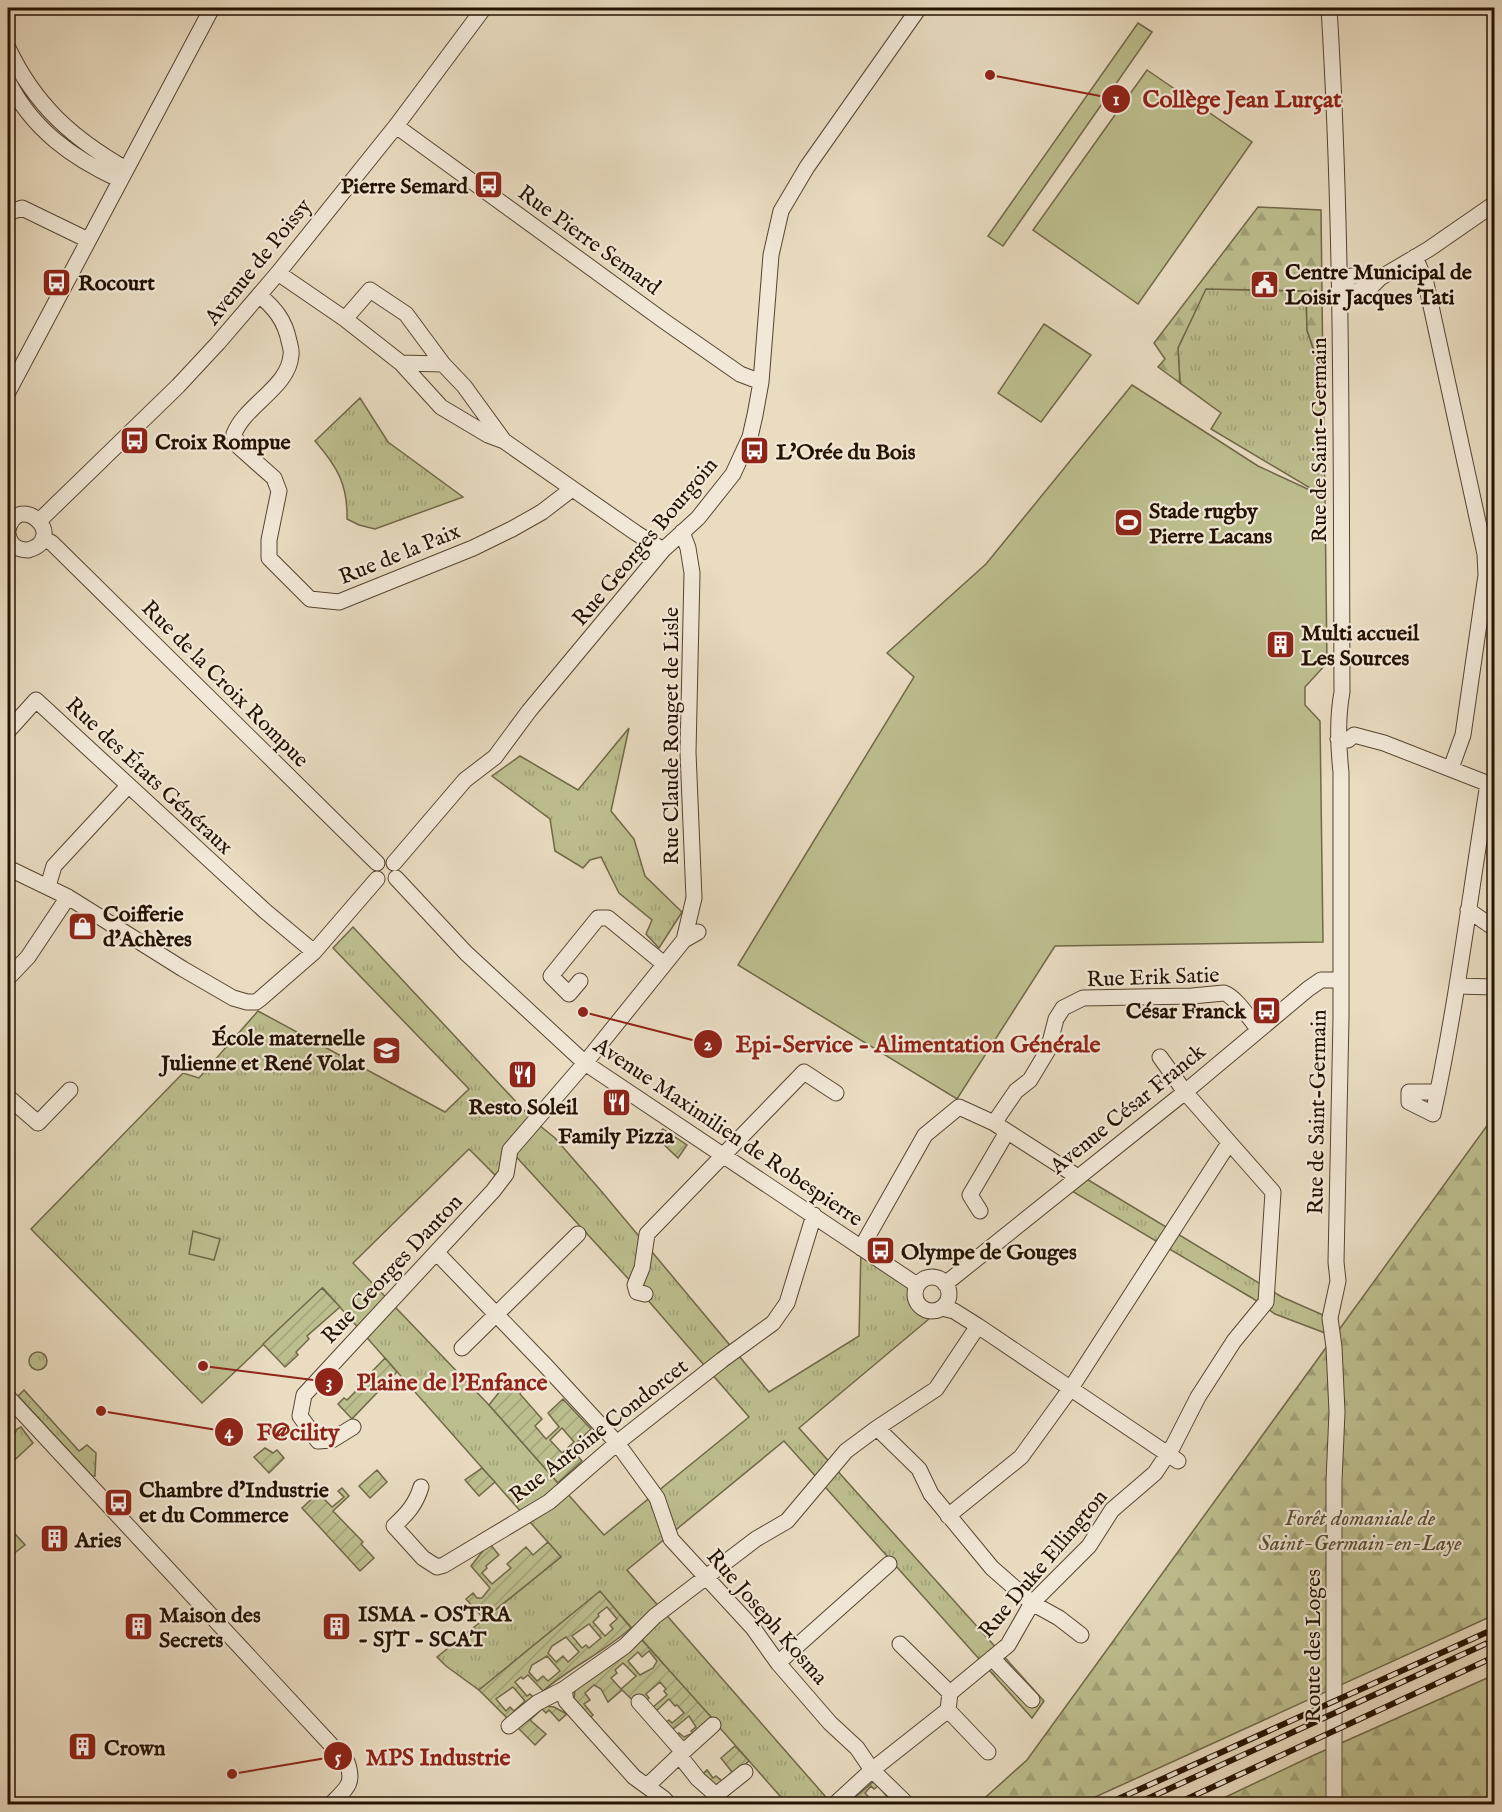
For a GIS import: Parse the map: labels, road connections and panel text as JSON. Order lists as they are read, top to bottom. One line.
{"streets":{"street":["Rue Pierre Semard","Avenue de Poissy","Rue de Saint-Germain","Rue Georges Bourgoin","Rue de la Paix","Rue de la Croix Rompue","Rue Claude Rouget de Lisle","Rue des États Généraux","Rue Erik Satie","Avenue César Franck","Avenue Maximilien de Robespierre","Rue Georges Danton","Rue Antoine Condorcet","Rue Duke Ellington","Rue Joseph Kosma","Route des Loges"]},"crossings":[["Rue Pierre Semard","Avenue de Poissy"],["Rue Pierre Semard","Rue Georges Bourgoin"],["Avenue de Poissy","Rue de la Paix"],["Avenue de Poissy","Rue de la Croix Rompue"],["Rue de Saint-Germain","Avenue César Franck"],["Rue de Saint-Germain","Route des Loges"],["Rue Georges Bourgoin","Rue de la Croix Rompue"],["Rue Georges Bourgoin","Rue Claude Rouget de Lisle"],["Rue Georges Bourgoin","Avenue Maximilien de Robespierre"],["Rue de la Croix Rompue","Avenue Maximilien de Robespierre"],["Rue Erik Satie","Avenue César Franck"],["Avenue César Franck","Avenue Maximilien de Robespierre"],["Avenue César Franck","Rue Duke Ellington"],["Avenue Maximilien de Robespierre","Rue Georges Danton"],["Avenue Maximilien de Robespierre","Rue Antoine Condorcet"],["Rue Georges Danton","Rue Joseph Kosma"],["Rue Antoine Condorcet","Rue Joseph Kosma"]],"parks":["Forêt domaniale de Saint-Germain-en-Laye"],"places":{"other":["Collège Jean Lurçat","Epi-Service - Alimentation Générale","Plaine de l'Enfance","F@cility","MPS Industrie"],"bus stop":["Pierre Semard","Rocourt","Croix Rompue","L'Orée du Bois","César Franck","Olympe de Gouges","Chambre d'Industrie et du Commerce"],"public building":["Centre Municipal de Loisir Jacques Tati"],"sports":["Stade rugby Pierre Lacans"],"building":["Multi accueil Les Sources","Aries","ISMA - OSTRA - SJT - SCAT","Maison des Secrets","Crown"],"shop":["Coifferie d'Achères"],"school or university":["École maternelle Julienne et René Volat"],"restaurant":["Resto Soleil","Family Pizza"]}}
